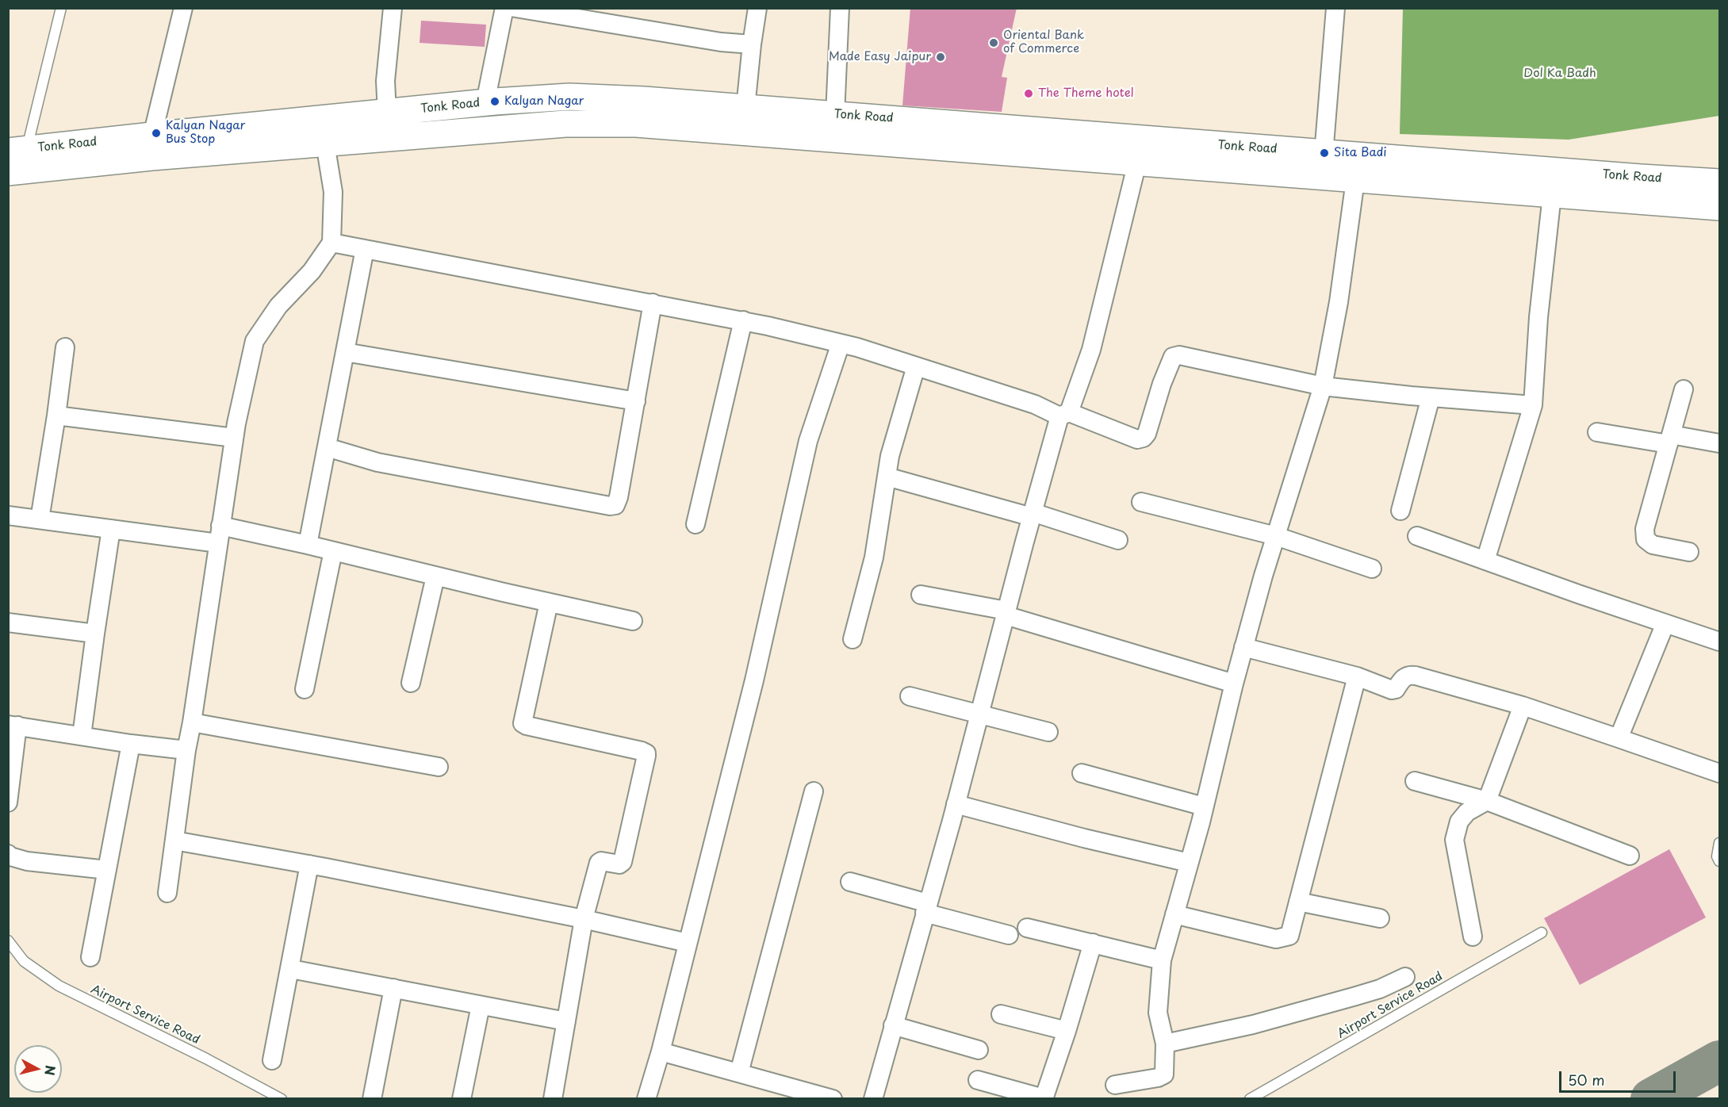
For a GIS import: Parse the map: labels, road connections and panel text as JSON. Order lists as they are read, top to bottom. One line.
{"streets":{"main road":["Tonk Road"],"lane":["Airport Service Road"]},"parks":["Dol Ka Badh"],"places":["Oriental Bank of Commerce","Made Easy Jaipur","The Theme hotel","Kalyan Nagar","Kalyan Nagar Bus Stop","Sita Badi"],"scale_bar":"50 m","north":"right"}
